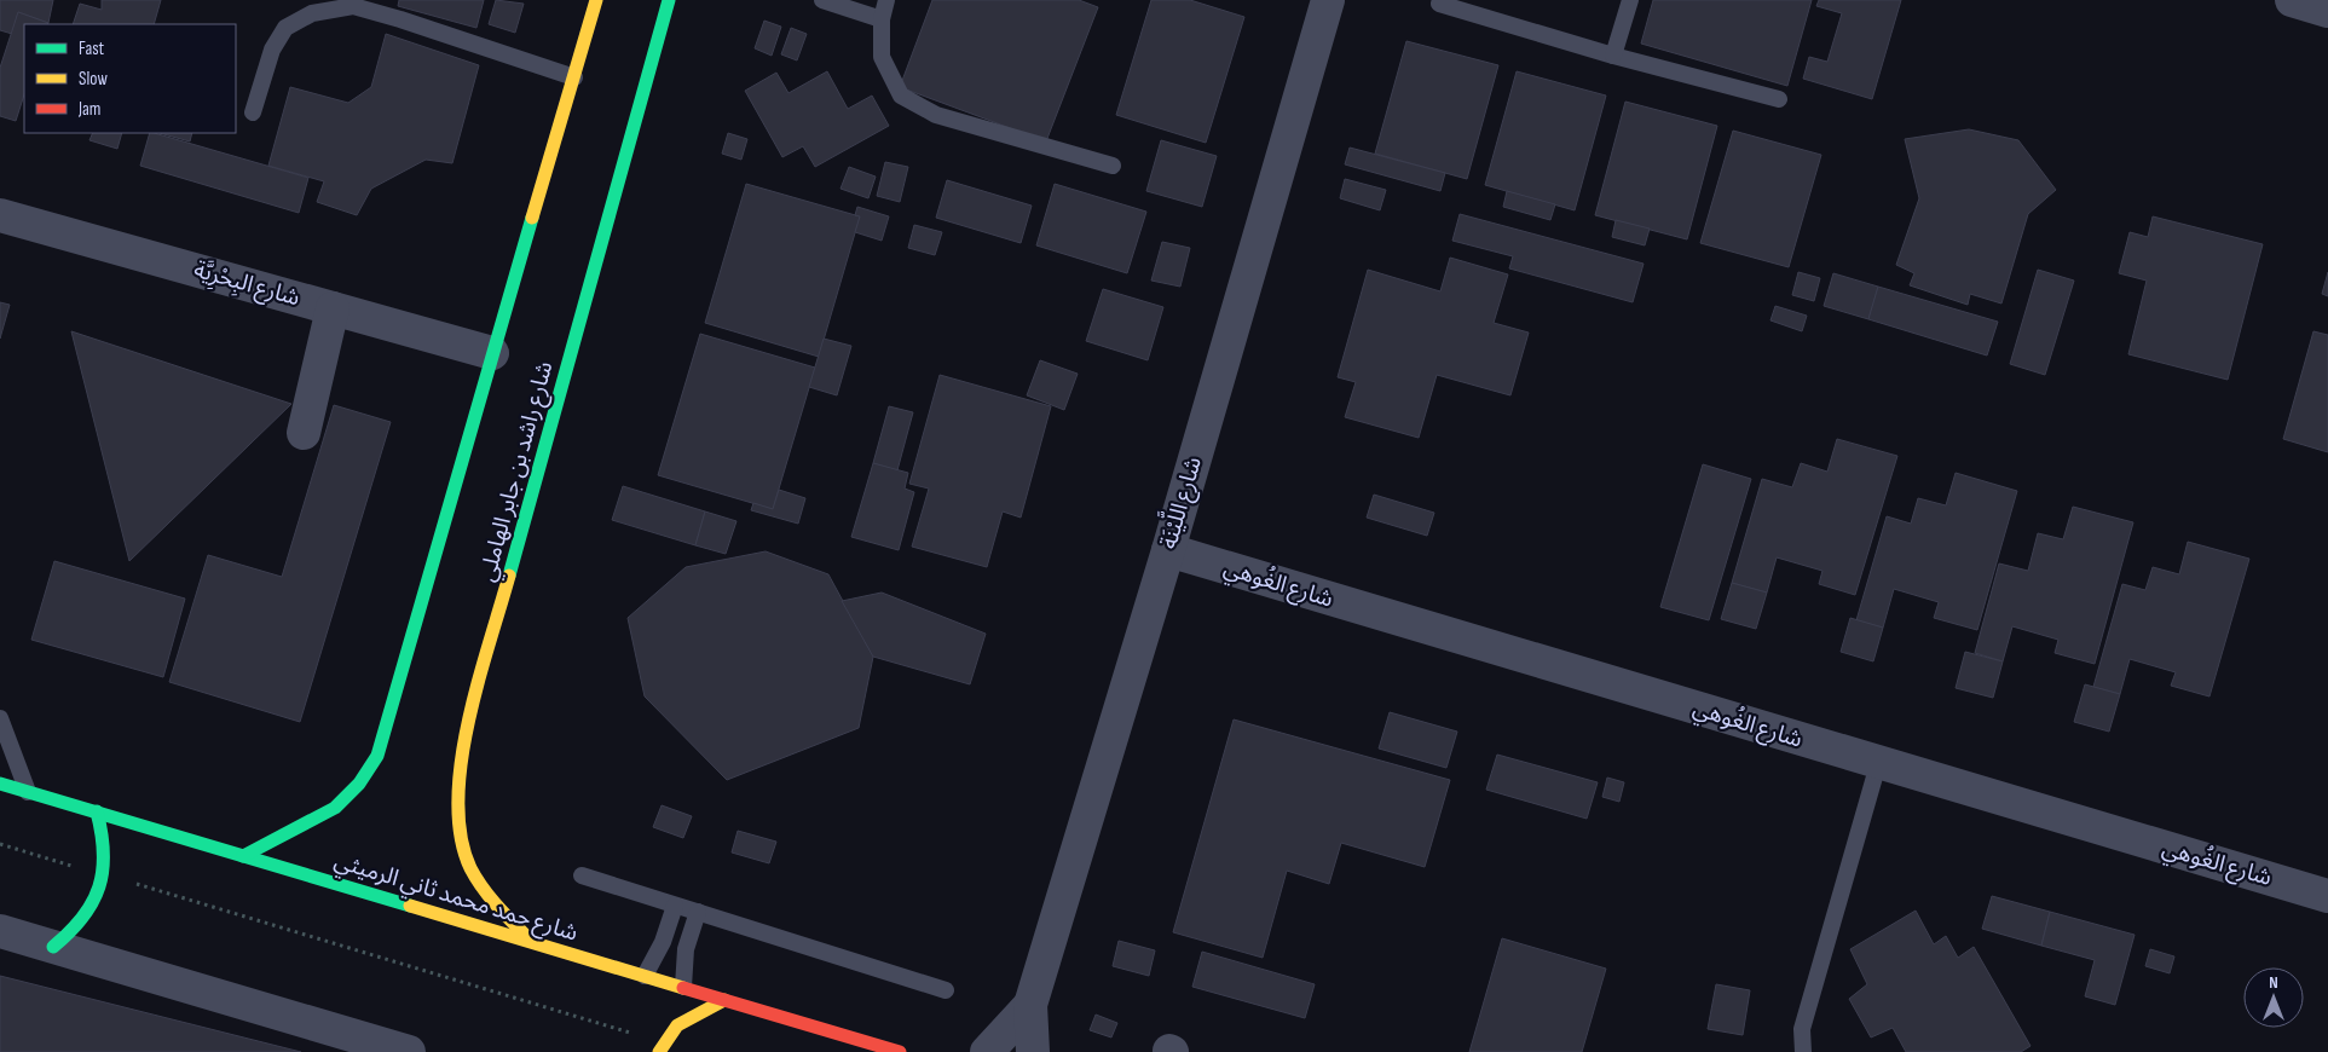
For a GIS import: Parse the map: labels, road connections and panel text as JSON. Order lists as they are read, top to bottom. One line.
{"streets":{"street":["شارع البِحْرِيَّة","شارع راشد بن جابر الهاملي","شارع اللَّيْنَة","شارع الغُوهي","شارع حمد محمد ثاني الرميثي"]},"crossings":[["شارع راشد بن جابر الهاملي","شارع حمد محمد ثاني الرميثي"],["شارع اللَّيْنَة","شارع الغُوهي"]],"legend":["Fast","Slow","Jam"],"north":"top"}
